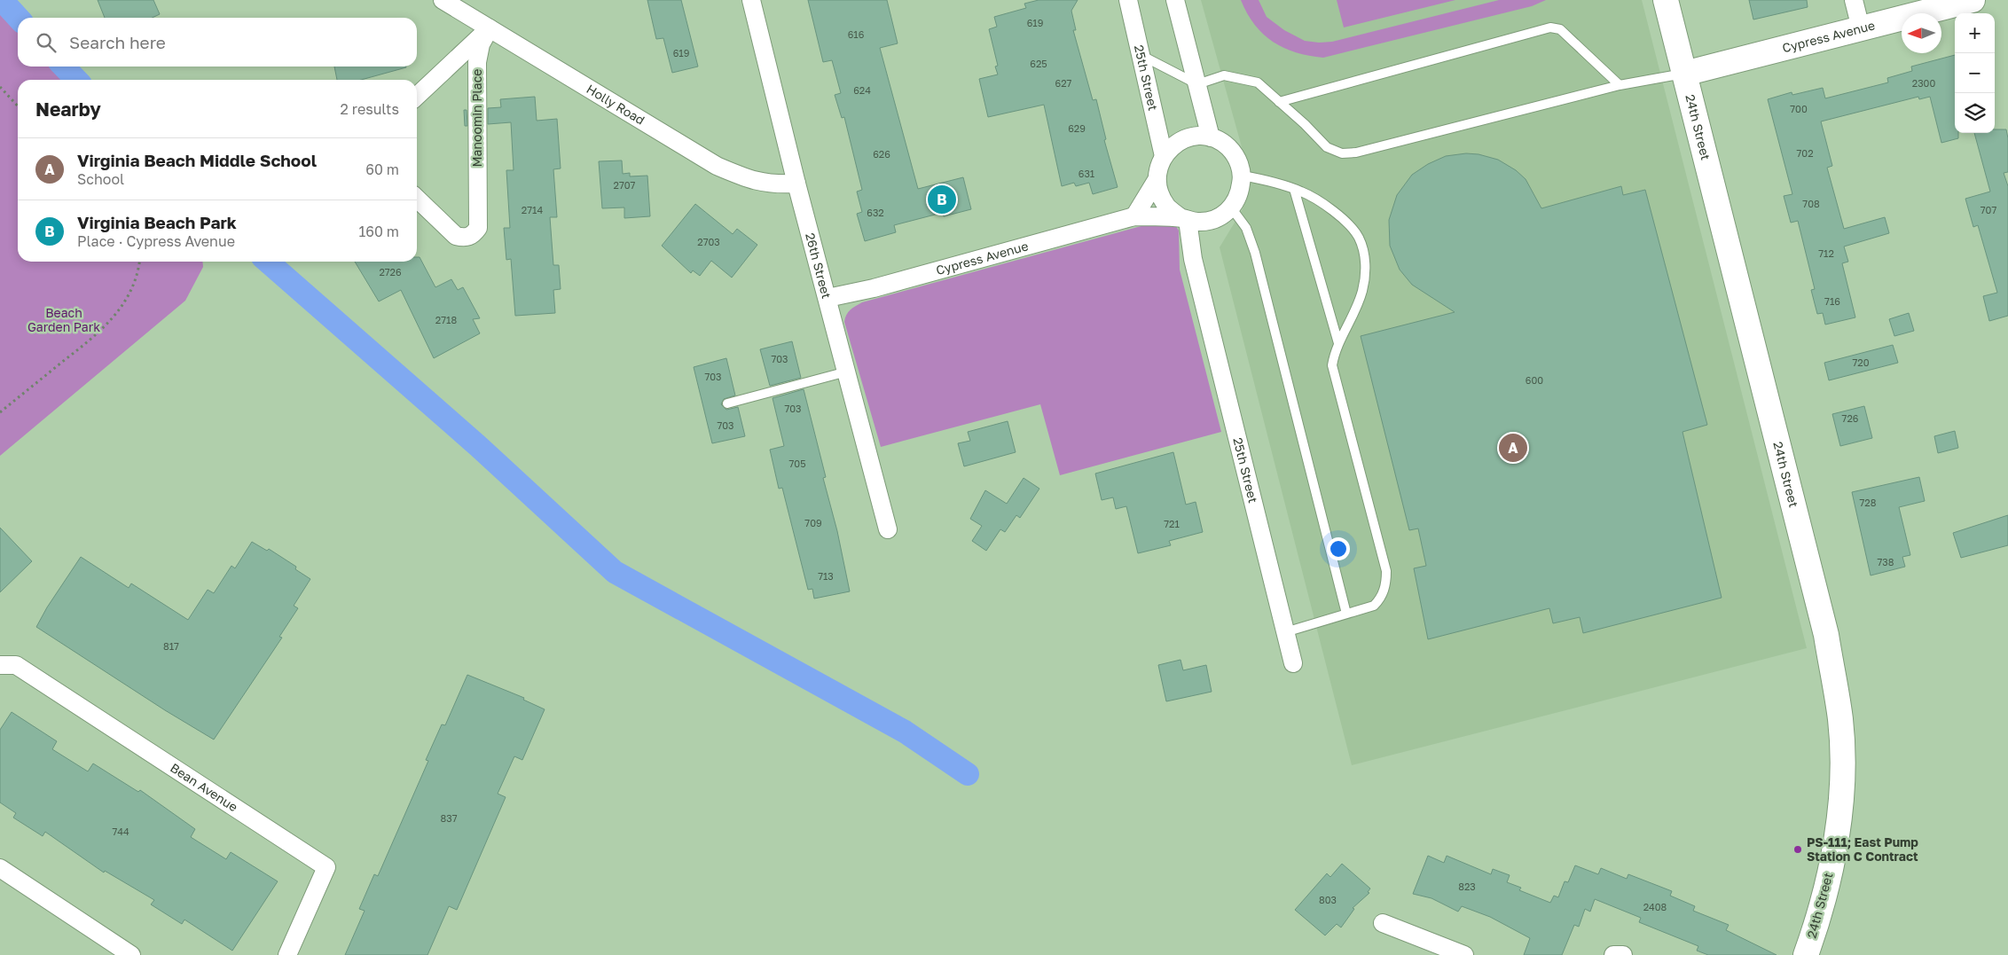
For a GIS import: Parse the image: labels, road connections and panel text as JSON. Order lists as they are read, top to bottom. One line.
{"streets":{"street":["Cypress Avenue","25th Street","Holly Road","Manoomin Place","24th Street","26th Street","Bean Avenue"]},"crossings":[["Cypress Avenue","25th Street"],["Cypress Avenue","24th Street"],["Cypress Avenue","26th Street"],["Holly Road","Manoomin Place"],["Holly Road","26th Street"]],"parks":["Beach Garden Park"],"places":["PS-111; East Pump Station C Contract"],"house_numbers":["619","616","619","625","627","2300","624","700","629","702","626","631","2707","708","2714","707","632","2703","712","2726","716","2718","703","720","703","600","703","726","703","705","728","709","721","738","713","817","837","744","823","803","2408"],"north":"left","page":{"map_buttons":["+","−"],"search":"Search here","heading":["Nearby","2 results"],"list":[{"mark":"A","name":"Virginia Beach Middle School","note":"School","value":"60 m"},{"mark":"B","name":"Virginia Beach Park","note":"Place · Cypress Avenue","value":"160 m"}],"pins":["B","A"]}}
